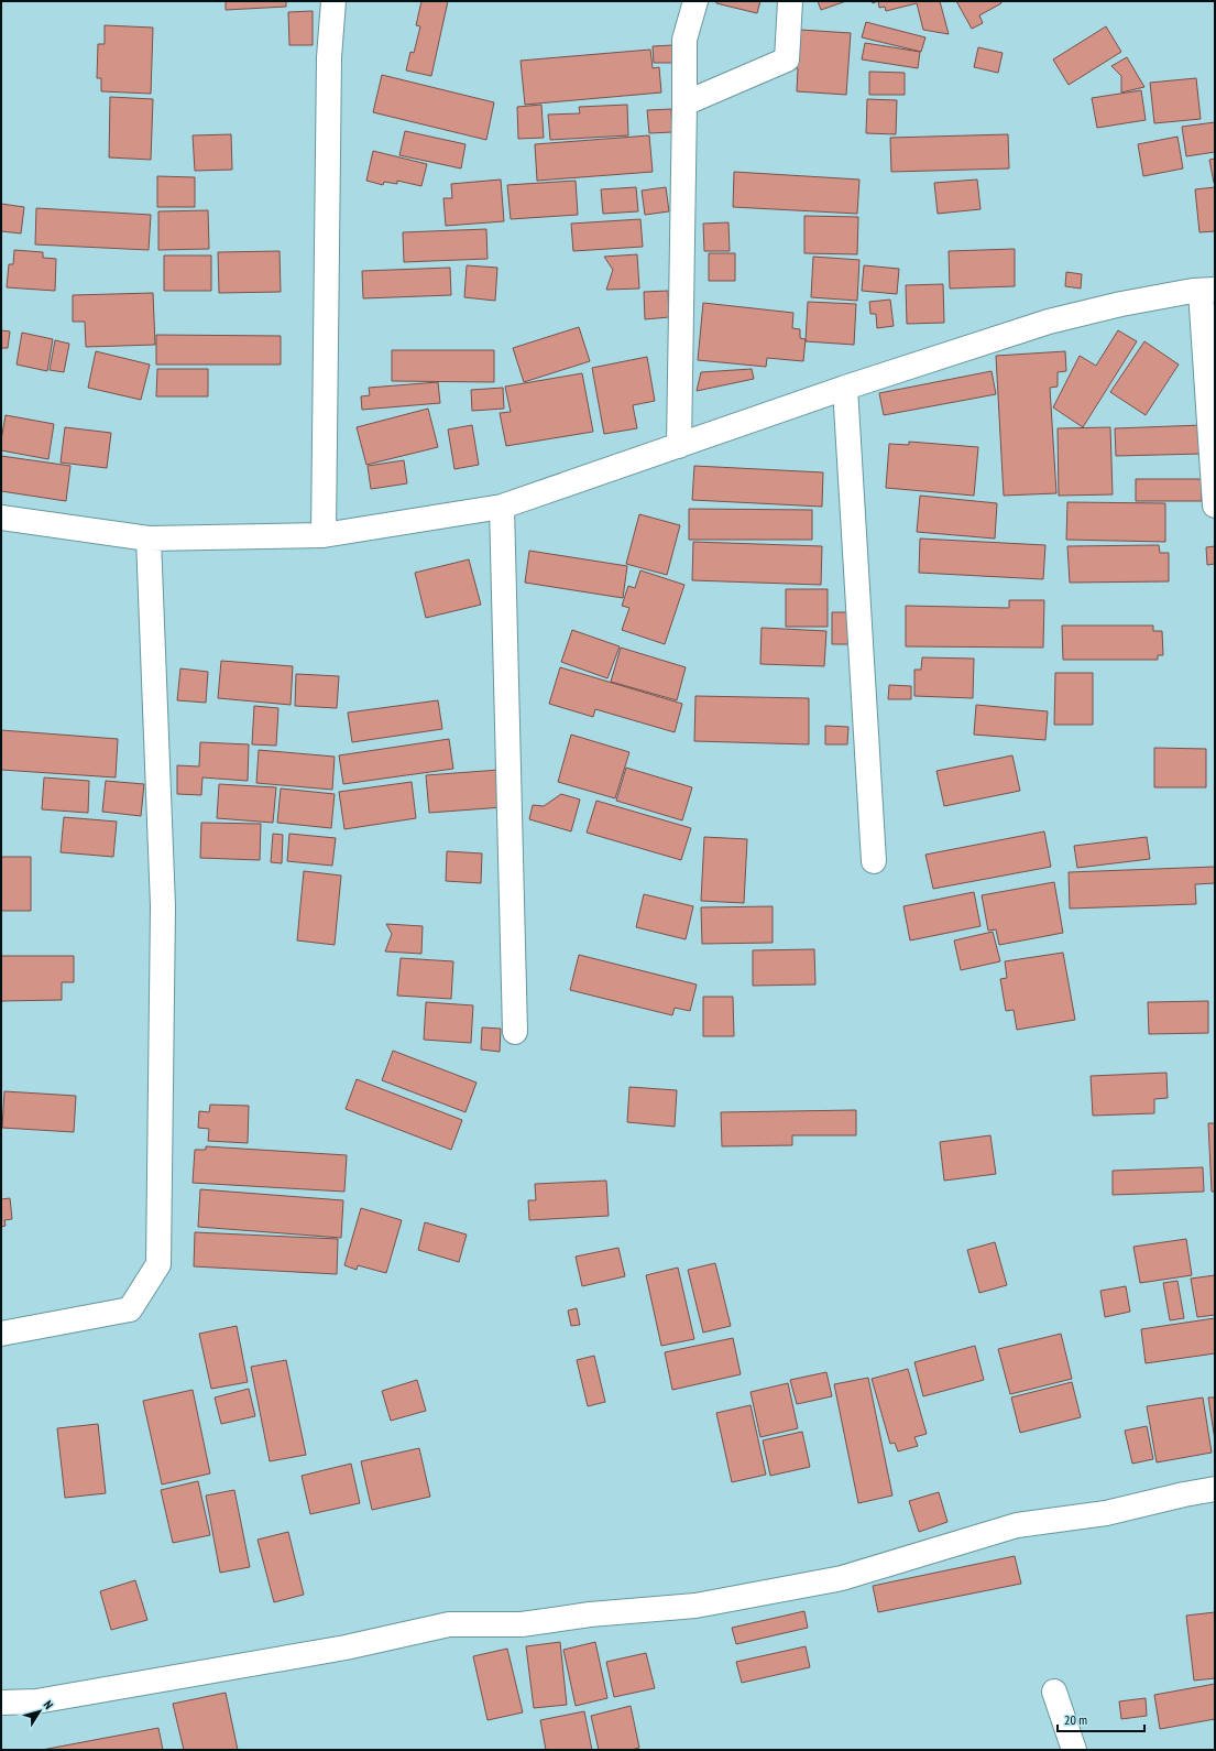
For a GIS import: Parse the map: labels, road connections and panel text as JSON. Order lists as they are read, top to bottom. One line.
{"scale_bar":"20 m","north":"top right"}
